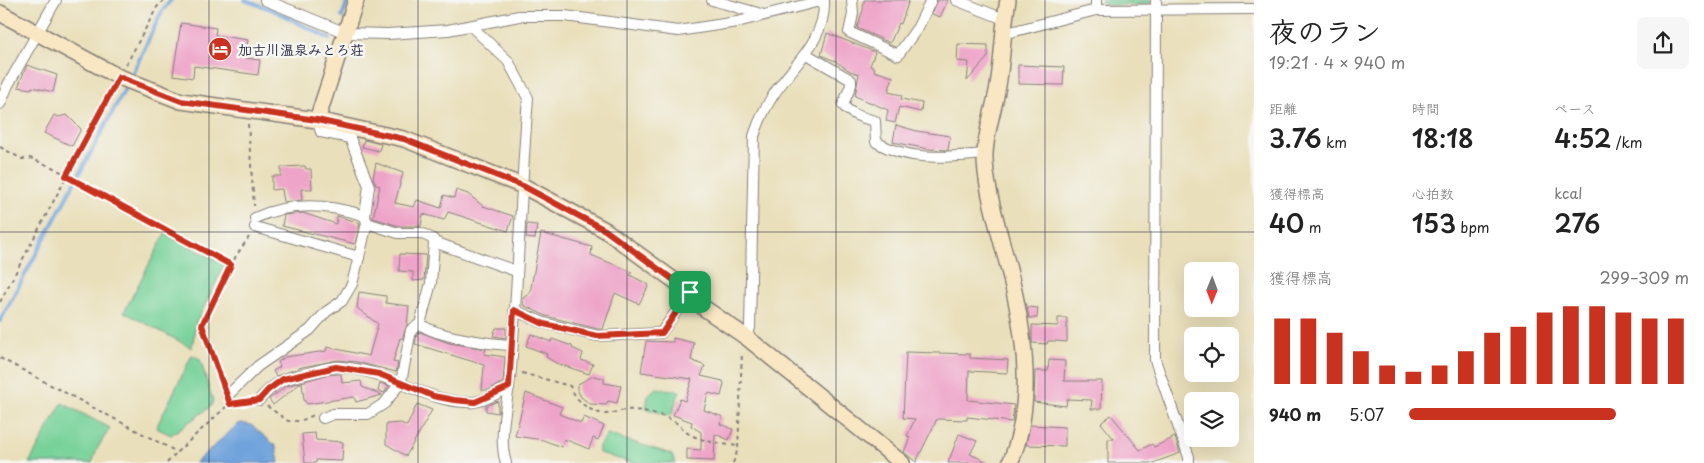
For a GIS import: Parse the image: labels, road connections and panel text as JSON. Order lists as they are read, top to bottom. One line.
{"places":{"hotel":["加古川温泉みとろ荘"]},"north":"bottom","page":{"heading":["夜のラン","19:21 · 4 × 940 m"],"stats":[["距離","3.76 km"],["時間","18:18"],["ペース","4:52 /km"],["獲得標高","40 m"],["心拍数","153 bpm"],["kcal","276"]],"chart":["獲得標高","299–309 m"],"list":[{"name":"940 m","note":"5:07"}]}}
